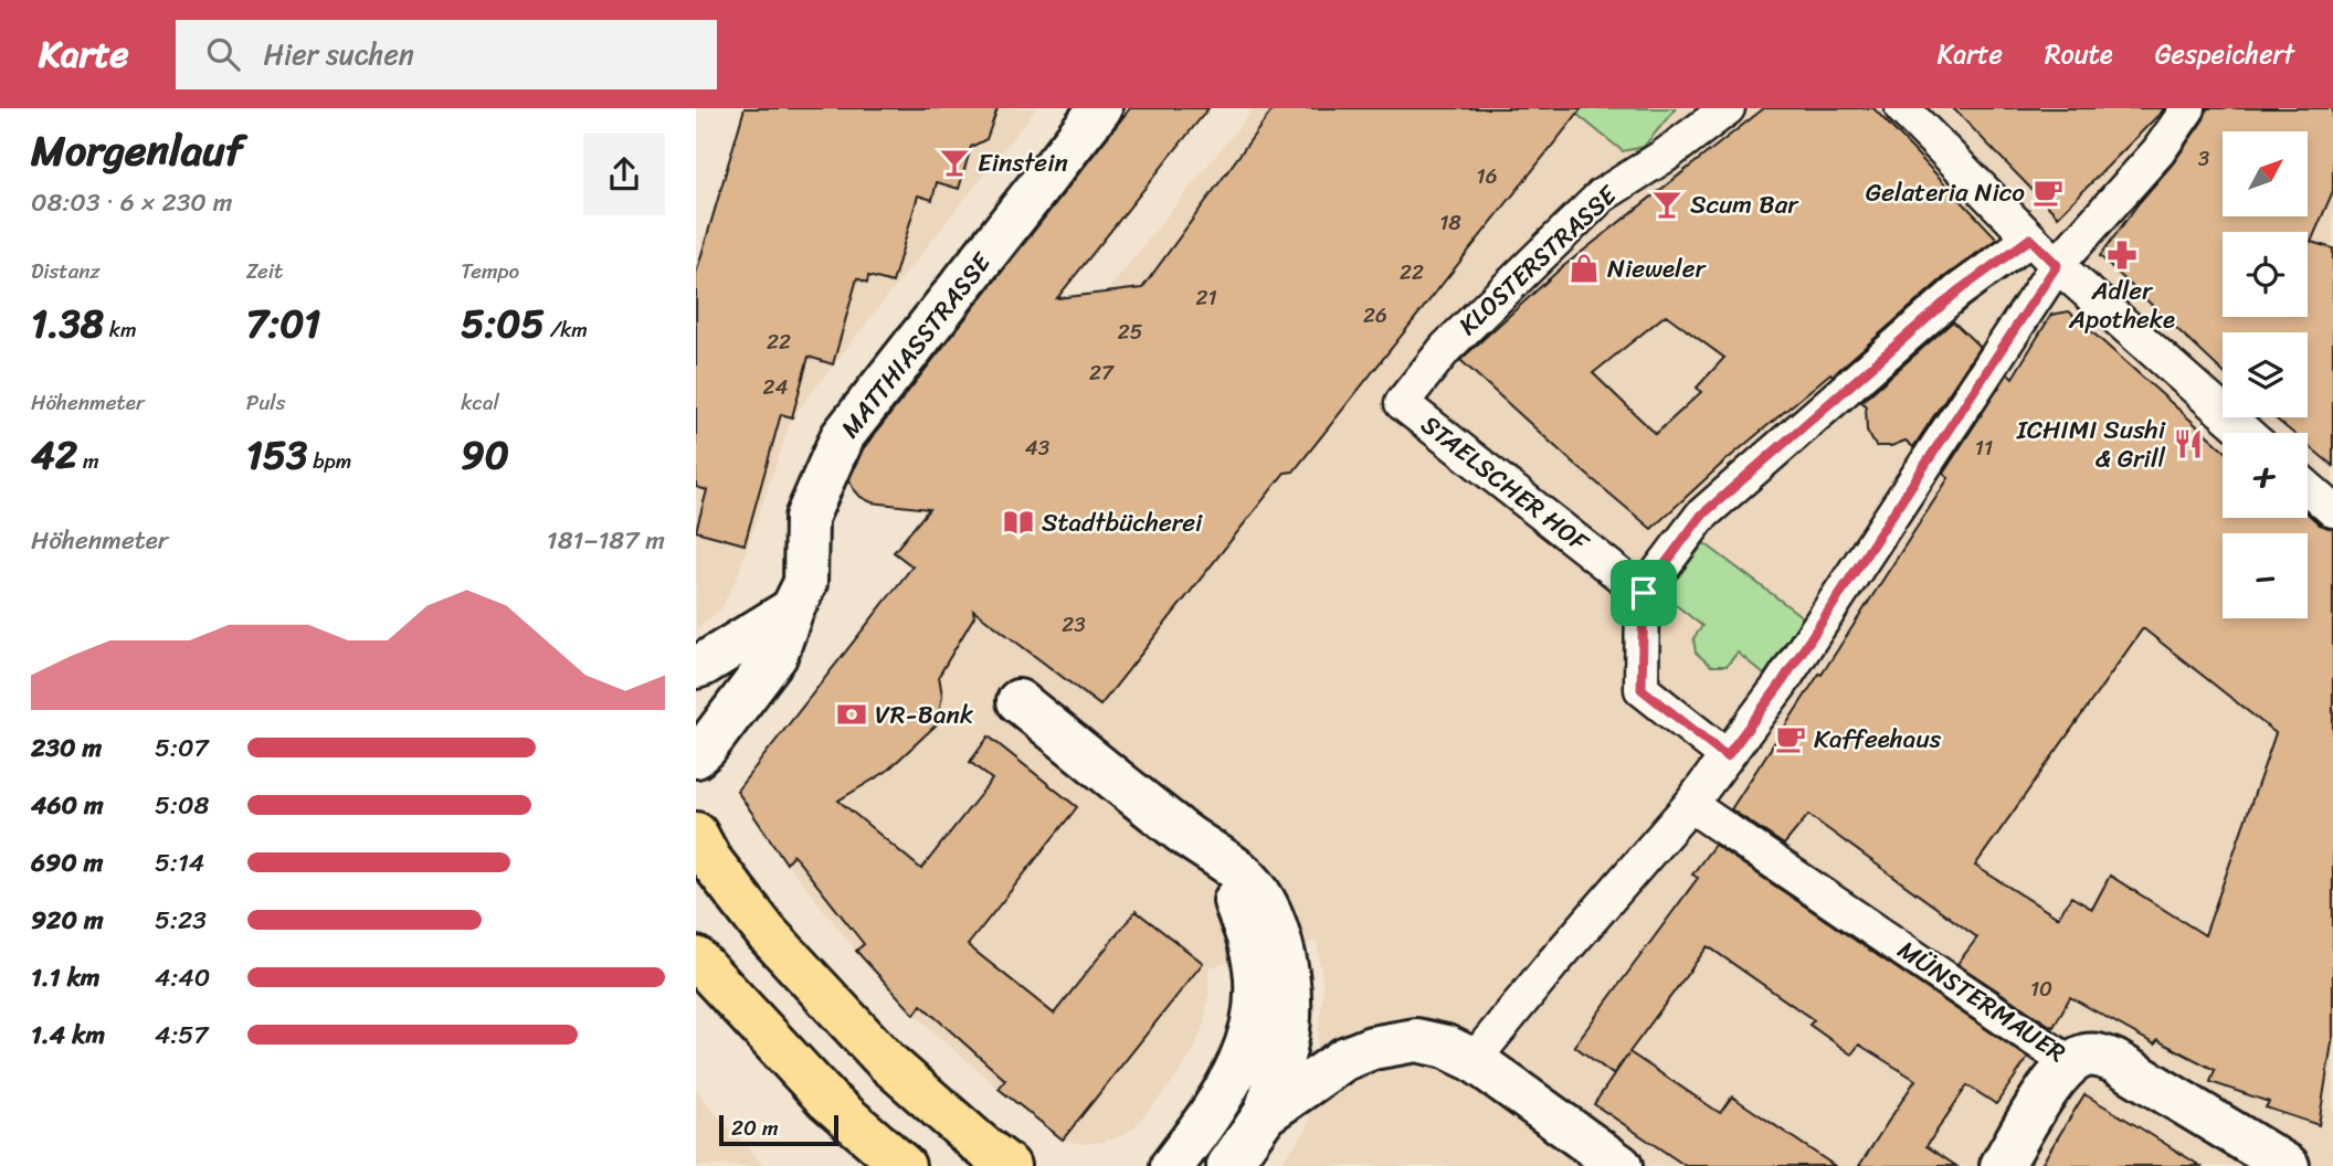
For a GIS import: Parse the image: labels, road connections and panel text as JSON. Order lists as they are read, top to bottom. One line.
{"streets":{"street":["KLOSTERSTRASSE","MATTHIASSTRASSE","STAELSCHER HOF","MÜNSTERMAUER"]},"crossings":[["KLOSTERSTRASSE","STAELSCHER HOF"]],"places":{"bar":["Einstein","Scum Bar"],"cafe":["Gelateria Nico","Kaffeehaus"],"pharmacy":["Adler Apotheke"],"shop":["Nieweler"],"restaurant":["ICHIMI Sushi & Grill"],"library":["Stadtbücherei"],"bank":["VR-Bank"]},"house_numbers":["3","16","18","22","21","26","25","22","27","24","43","11","23","10"],"scale_bar":"20 m","north":"top right","page":{"header":"Karte","search":"Hier suchen","nav":["Karte","Route","Gespeichert"],"heading":["Morgenlauf","08:03 · 6 × 230 m"],"map_buttons":["+","−"],"stats":[["Distanz","1.38 km"],["Zeit","7:01"],["Tempo","5:05 /km"],["Höhenmeter","42 m"],["Puls","153 bpm"],["kcal","90"]],"chart":["Höhenmeter","181–187 m"],"list":[{"name":"230 m","note":"5:07"},{"name":"460 m","note":"5:08"},{"name":"690 m","note":"5:14"},{"name":"920 m","note":"5:23"},{"name":"1.1 km","note":"4:40"},{"name":"1.4 km","note":"4:57"}],"scale":"20 m"}}
